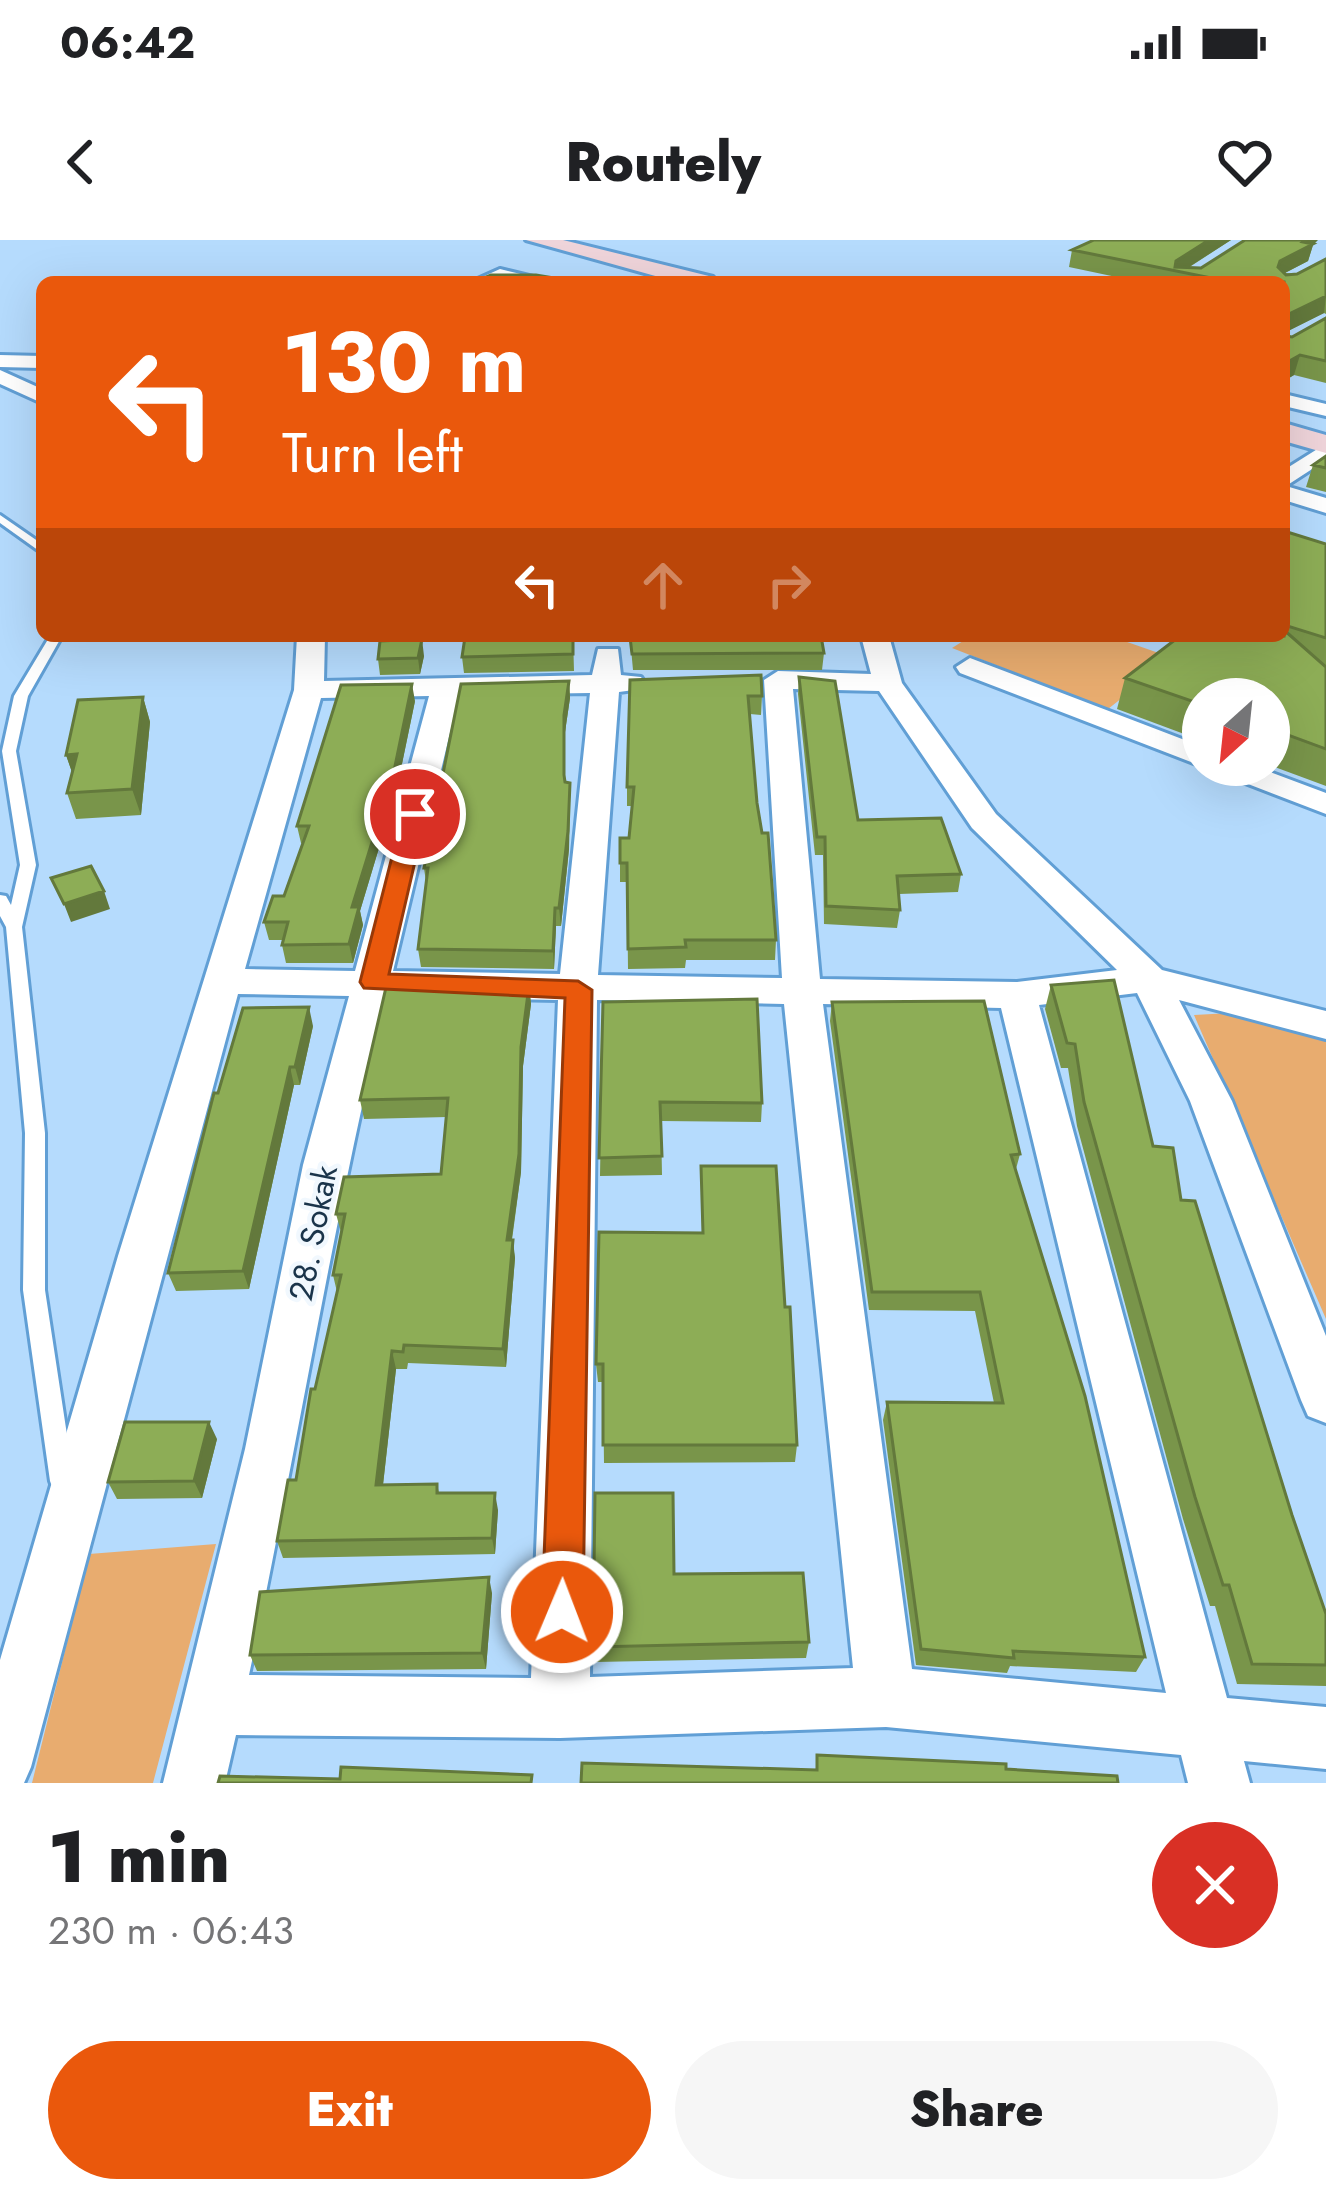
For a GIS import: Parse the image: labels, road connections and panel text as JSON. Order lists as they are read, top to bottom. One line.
{"streets":{"street":["28. Sokak"]},"north":"bottom left","page":{"status":"06:42","header":"Routely","turn":["130 m","Turn left"],"heading":["1 min","230 m · 06:43"],"buttons":["Exit","Share"]}}
